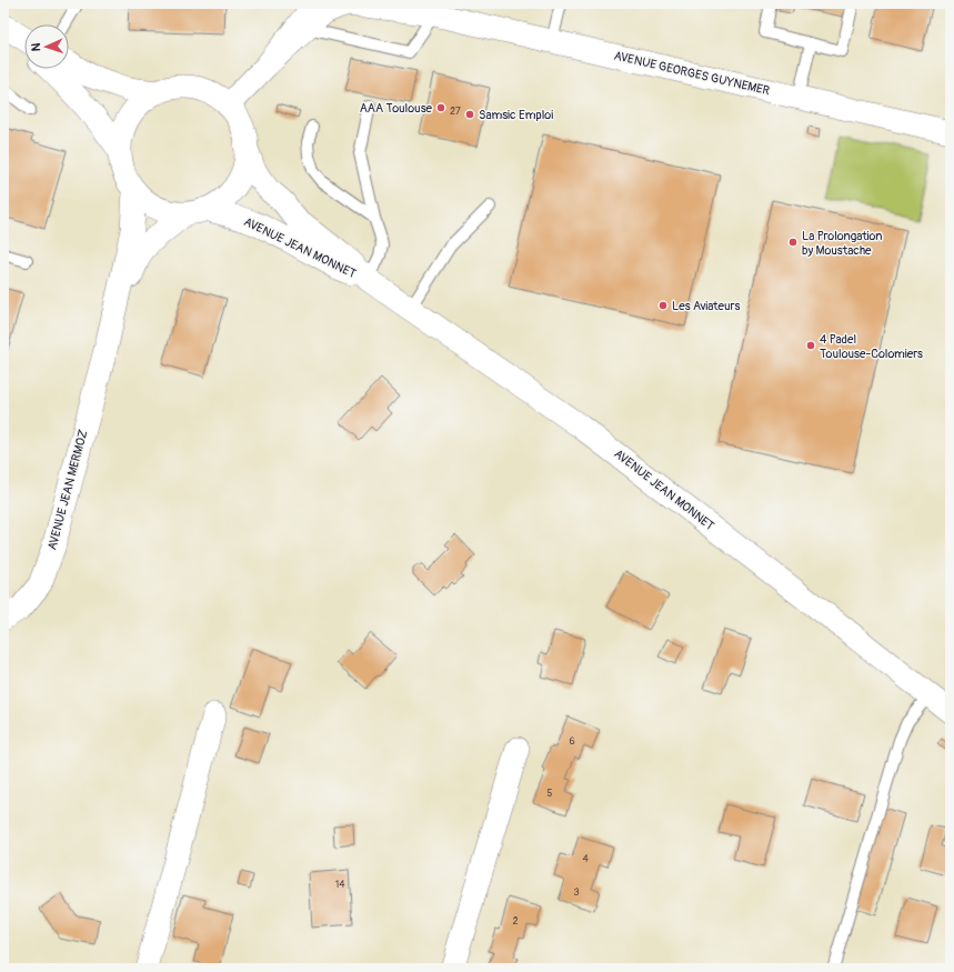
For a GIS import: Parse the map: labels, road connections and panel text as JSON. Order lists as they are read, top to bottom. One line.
{"streets":{"street":["AVENUE GEORGES GUYNEMER","AVENUE JEAN MONNET","AVENUE JEAN MERMOZ"]},"crossings":[["AVENUE JEAN MONNET","AVENUE JEAN MERMOZ"]],"places":["AAA Toulouse","Samsic Emploi","La Prolongation by Moustache","Les Aviateurs","4 Padel Toulouse-Colomiers"],"house_numbers":["27","6","5","4","14","3","2"],"north":"left"}
